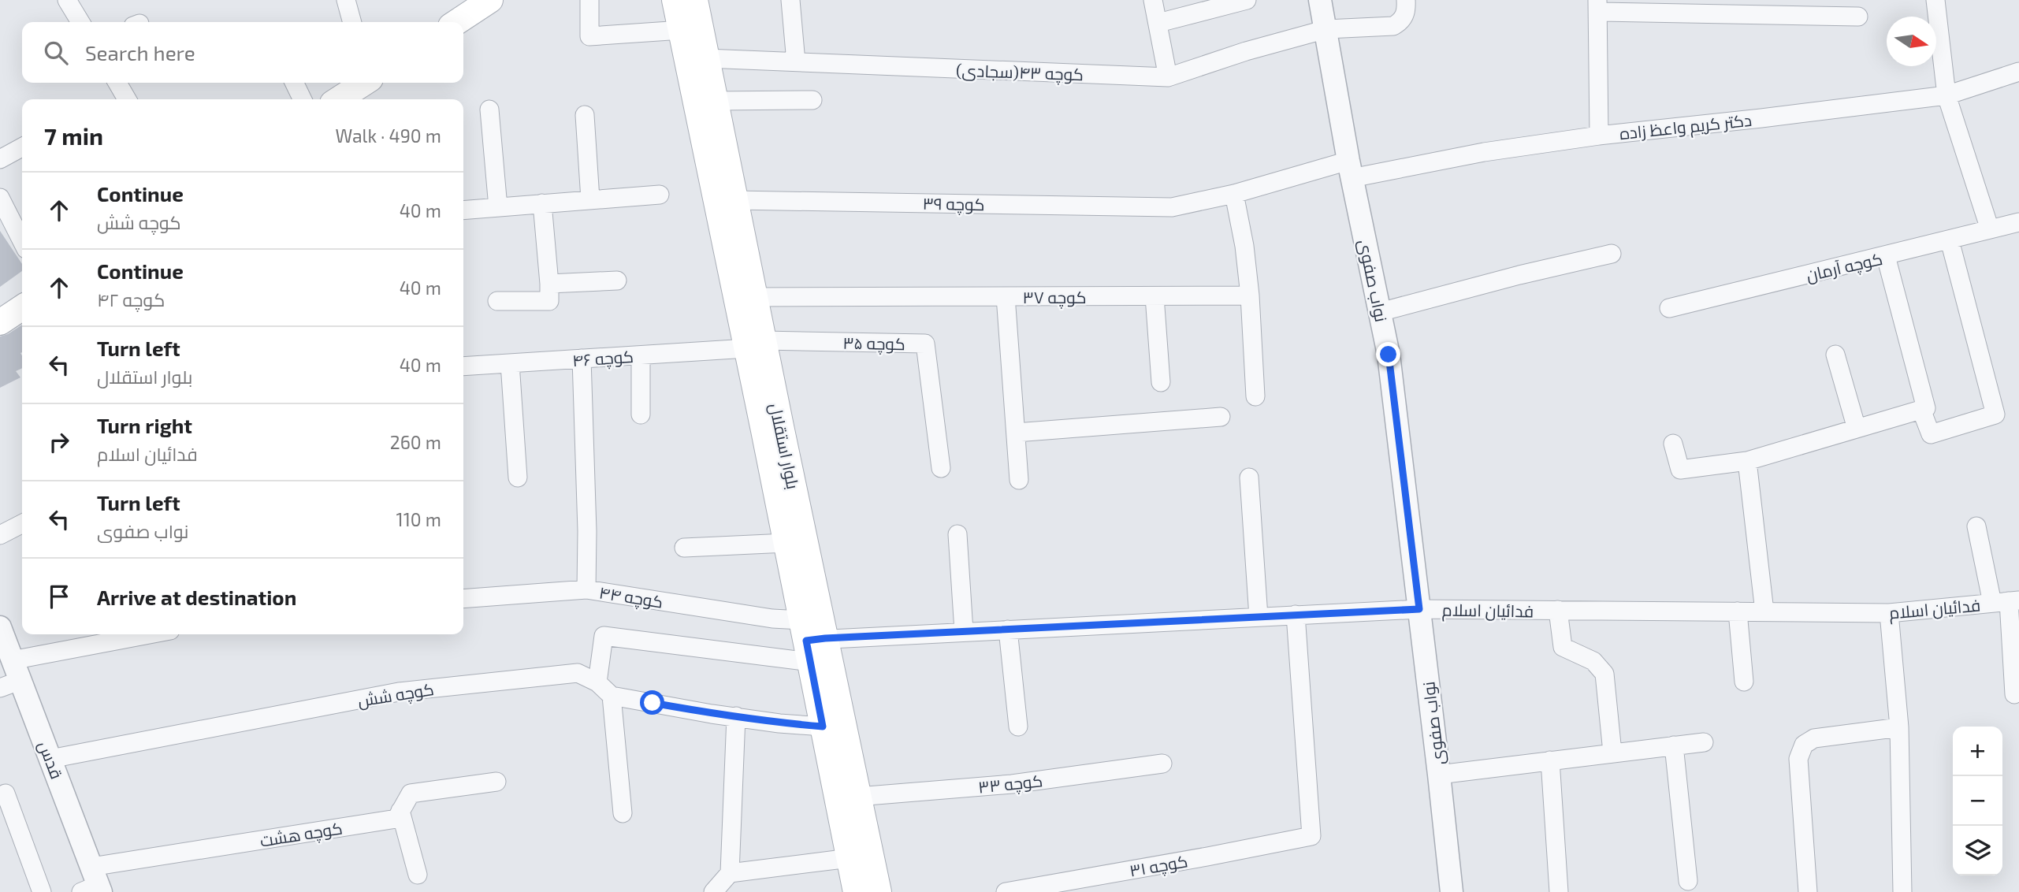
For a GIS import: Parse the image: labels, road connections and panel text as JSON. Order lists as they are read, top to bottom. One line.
{"streets":{"main road":["بلوار استقلال"],"street":["کوچه ۴۳(سجادی)","دکتر کریم واعظ زاده","کوچه ۳۹","کوچه آرمان","نواب صفوی","کوچه ۳۷","کوچه ۳۵","کوچه ۴۶","کوچه ۴۴","فدائیان اسلام","کوچه شش","قدس","کوچه ۳۳","کوچه هشت","کوچه ۳۱"]},"crossings":[["کوچه ۴۳(سجادی)","نواب صفوی"],["کوچه ۴۳(سجادی)","بلوار استقلال"],["دکتر کریم واعظ زاده","کوچه ۳۹"],["دکتر کریم واعظ زاده","نواب صفوی"],["کوچه ۳۹","بلوار استقلال"],["نواب صفوی","فدائیان اسلام"],["کوچه ۳۷","بلوار استقلال"],["کوچه ۳۵","کوچه ۴۶"],["کوچه ۳۵","بلوار استقلال"],["کوچه ۴۶","بلوار استقلال"],["بلوار استقلال","کوچه ۴۴"],["بلوار استقلال","فدائیان اسلام"],["بلوار استقلال","کوچه ۳۳"],["کوچه ۴۴","فدائیان اسلام"],["فدائیان اسلام","کوچه ۳۱"],["کوچه شش","قدس"],["قدس","کوچه هشت"]],"north":"right","page":{"search":"Search here","heading":["7 min","Walk · 490 m"],"list":[["Continue","کوچه شش","40 m"],["Continue","کوچه ۴۲","40 m"],["Turn left","بلوار استقلال","40 m"],["Turn right","فدائیان اسلام","260 m"],["Turn left","نواب صفوی","110 m"],"Arrive at destination"],"map_buttons":["+","−"]}}
